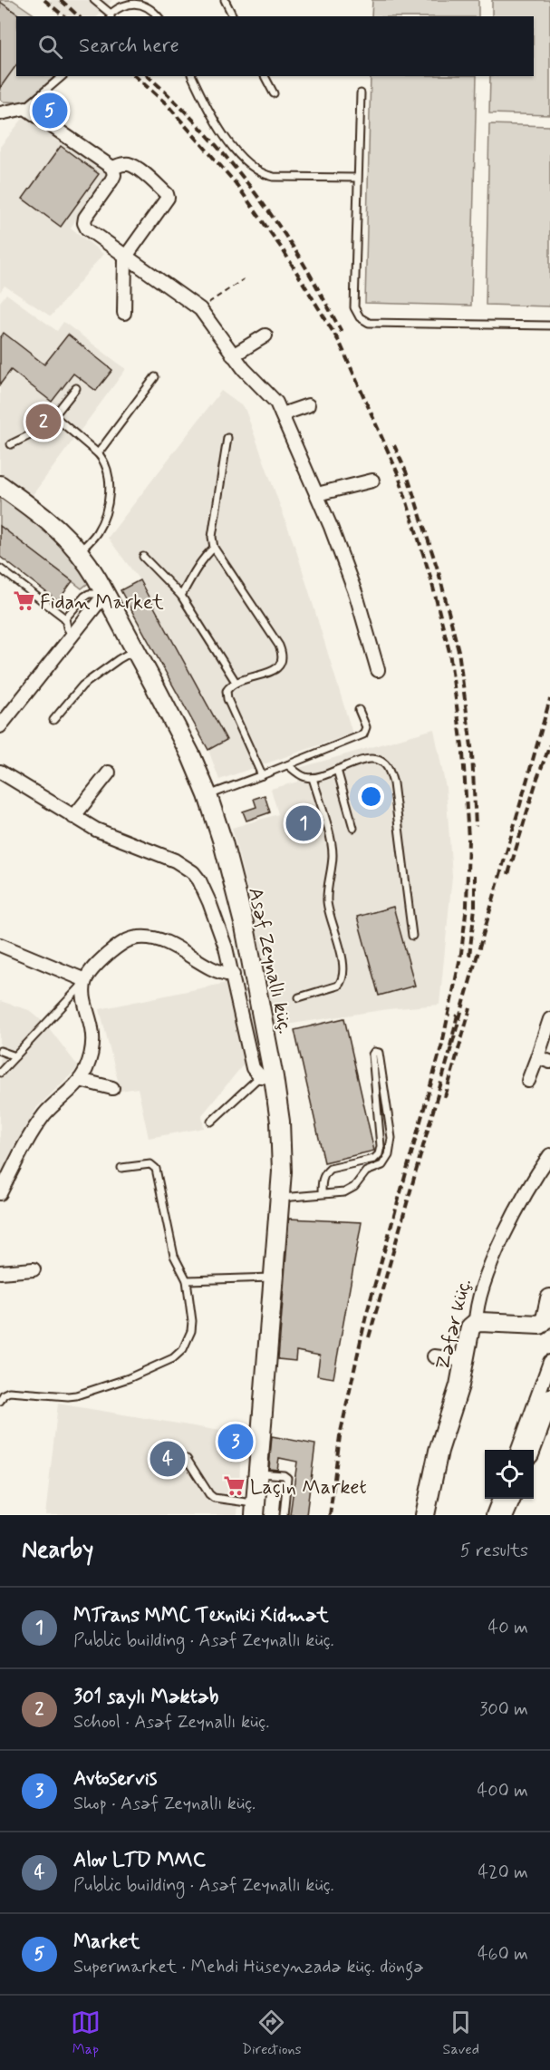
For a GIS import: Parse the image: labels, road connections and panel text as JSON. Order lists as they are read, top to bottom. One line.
{"streets":{"main road":["Asəf Zeynallı küç.","Zəfər küç."]},"places":{"supermarket":["Fidan Market","Laçın Market"]},"page":{"search":"Search here","pins":["5","2","1","3","4"],"heading":["Nearby","5 results"],"list":[{"mark":"1","name":"MTrans MMC Texniki Xidmət","note":"Public building · Asəf Zeynallı küç.","value":"40 m"},{"mark":"2","name":"301 saylı Məktəb","note":"School · Asəf Zeynallı küç.","value":"300 m"},{"mark":"3","name":"Avtoservis","note":"Shop · Asəf Zeynallı küç.","value":"400 m"},{"mark":"4","name":"Alov LTD MMC","note":"Public building · Asəf Zeynallı küç.","value":"420 m"},{"mark":"5","name":"Market","note":"Supermarket · Mehdi Hüseynzadə küç. döngə","value":"460 m"}],"nav":["Map","Directions","Saved"]}}
